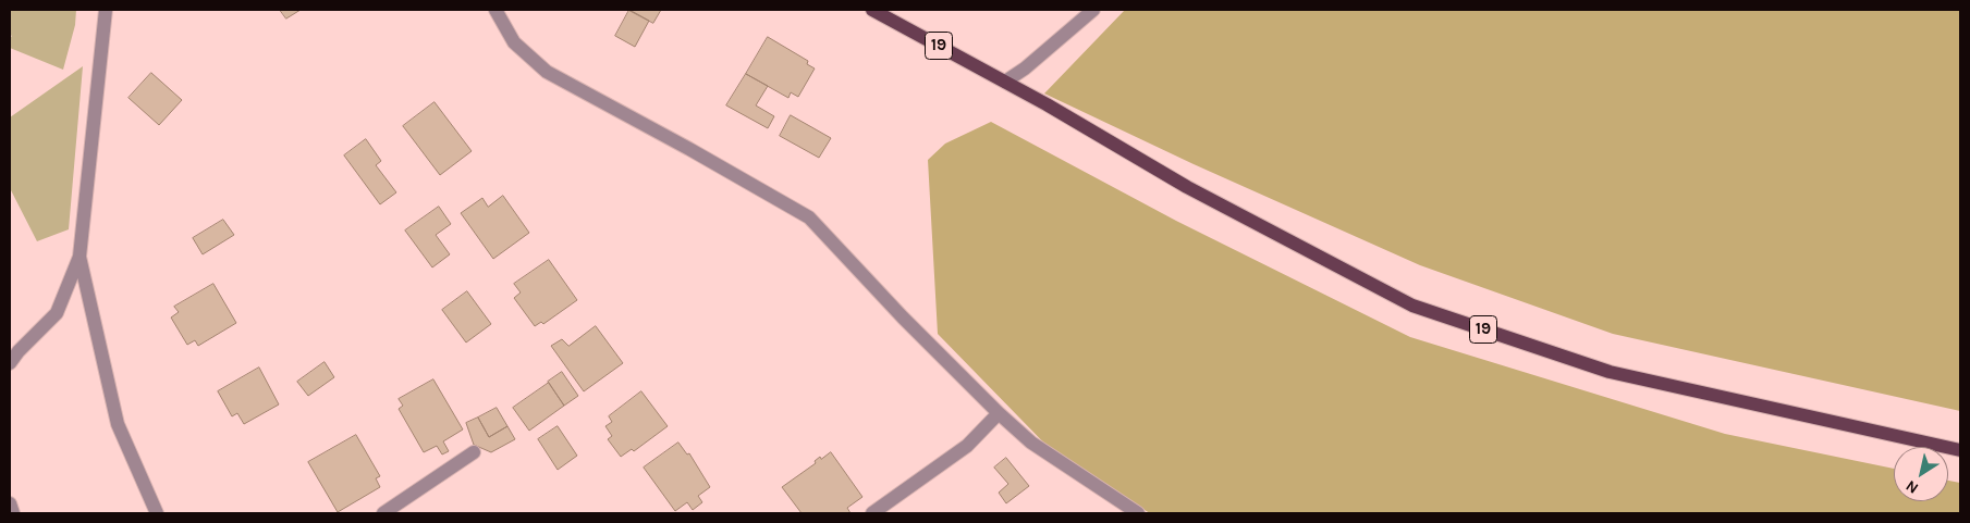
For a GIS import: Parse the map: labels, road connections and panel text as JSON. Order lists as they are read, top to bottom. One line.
{"streets":{"main road":["19"]},"north":"bottom left"}
